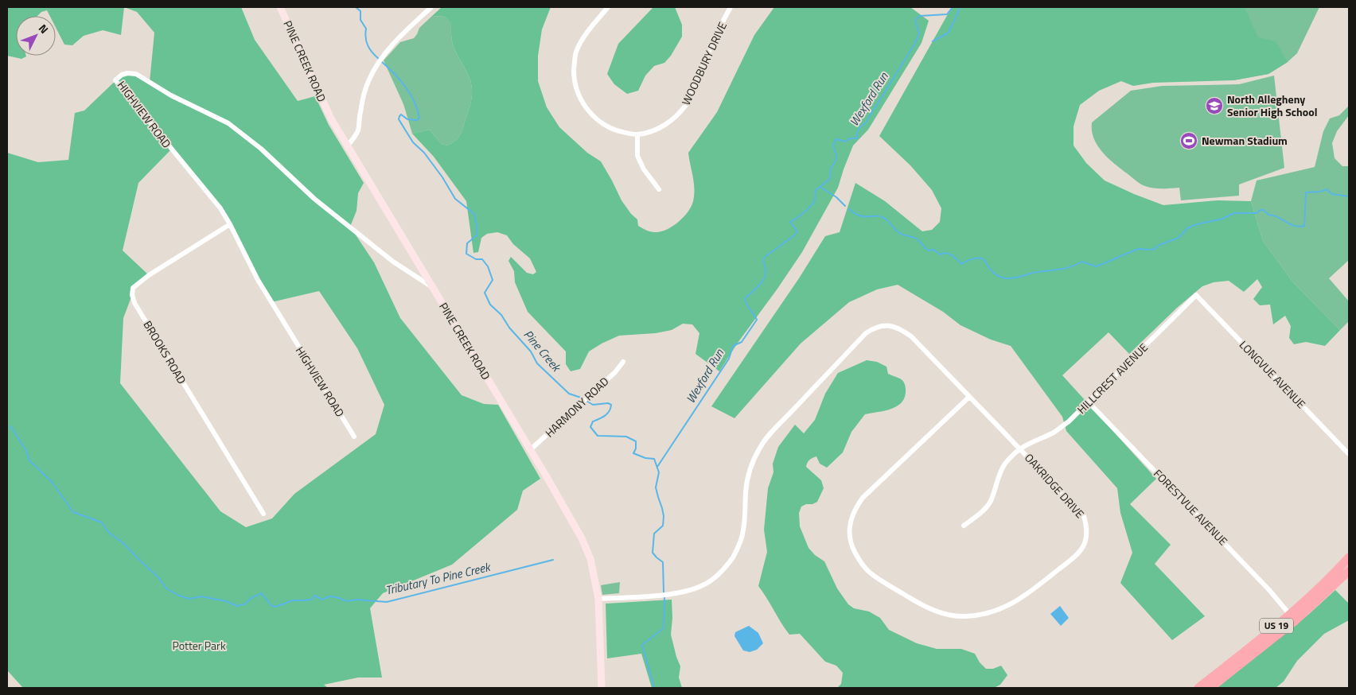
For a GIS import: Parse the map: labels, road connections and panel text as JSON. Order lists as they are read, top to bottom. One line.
{"streets":{"highway":["US 19"],"street":["PINE CREEK ROAD","WOODBURY DRIVE","HIGHVIEW ROAD","BROOKS ROAD","LONGVUE AVENUE","HILLCREST AVENUE","HARMONY ROAD","OAKRIDGE DRIVE","FORESTVUE AVENUE"]},"crossings":[["PINE CREEK ROAD","HIGHVIEW ROAD"],["PINE CREEK ROAD","HARMONY ROAD"],["PINE CREEK ROAD","OAKRIDGE DRIVE"],["HIGHVIEW ROAD","BROOKS ROAD"],["LONGVUE AVENUE","HILLCREST AVENUE"],["HILLCREST AVENUE","OAKRIDGE DRIVE"],["HILLCREST AVENUE","FORESTVUE AVENUE"],["FORESTVUE AVENUE","US 19"]],"water":["Wexford Run","Pine Creek","Tributary To Pine Creek"],"parks":["Potter Park"],"places":{"school or university":["North Allegheny Senior High School"],"sports":["Newman Stadium"]},"north":"top right"}
